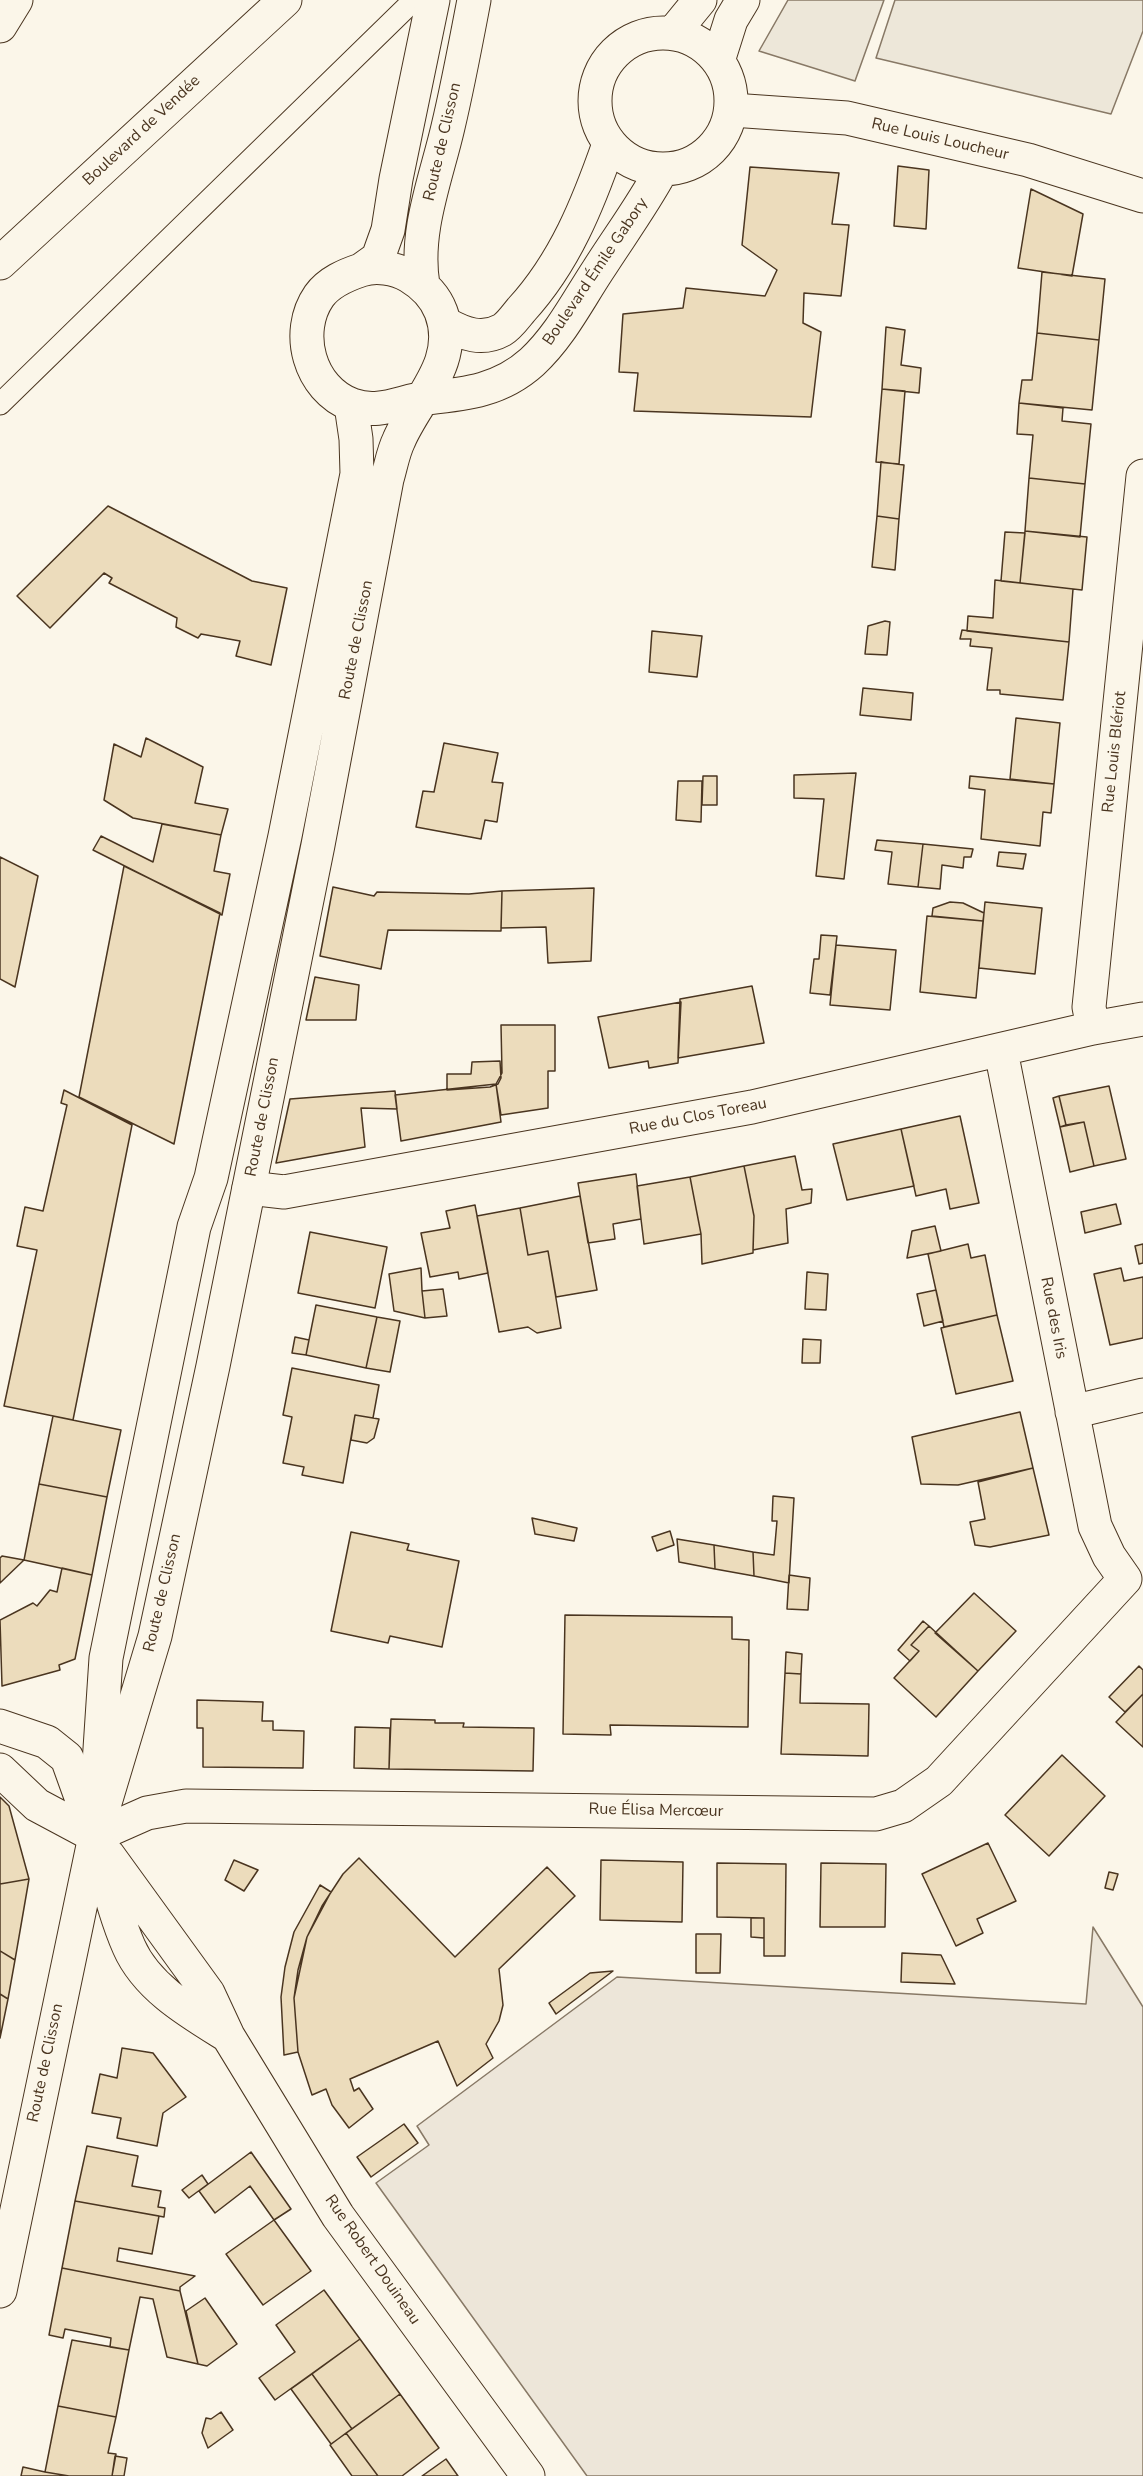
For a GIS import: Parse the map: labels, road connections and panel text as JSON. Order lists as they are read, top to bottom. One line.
{"streets":{"main road":["Boulevard de Vendée","Rue Louis Loucheur","Route de Clisson","Boulevard Émile Gabory","Rue Louis Blériot","Rue du Clos Toreau","Rue des Iris","Rue Élisa Mercœur","Rue Robert Douineau"]},"crossings":[["Rue Louis Loucheur","Boulevard Émile Gabory"],["Route de Clisson","Boulevard Émile Gabory"],["Route de Clisson","Rue du Clos Toreau"],["Route de Clisson","Rue Élisa Mercœur"],["Route de Clisson","Rue Robert Douineau"],["Rue Louis Blériot","Rue du Clos Toreau"],["Rue du Clos Toreau","Rue des Iris"],["Rue des Iris","Rue Élisa Mercœur"],["Rue Élisa Mercœur","Rue Robert Douineau"]]}
